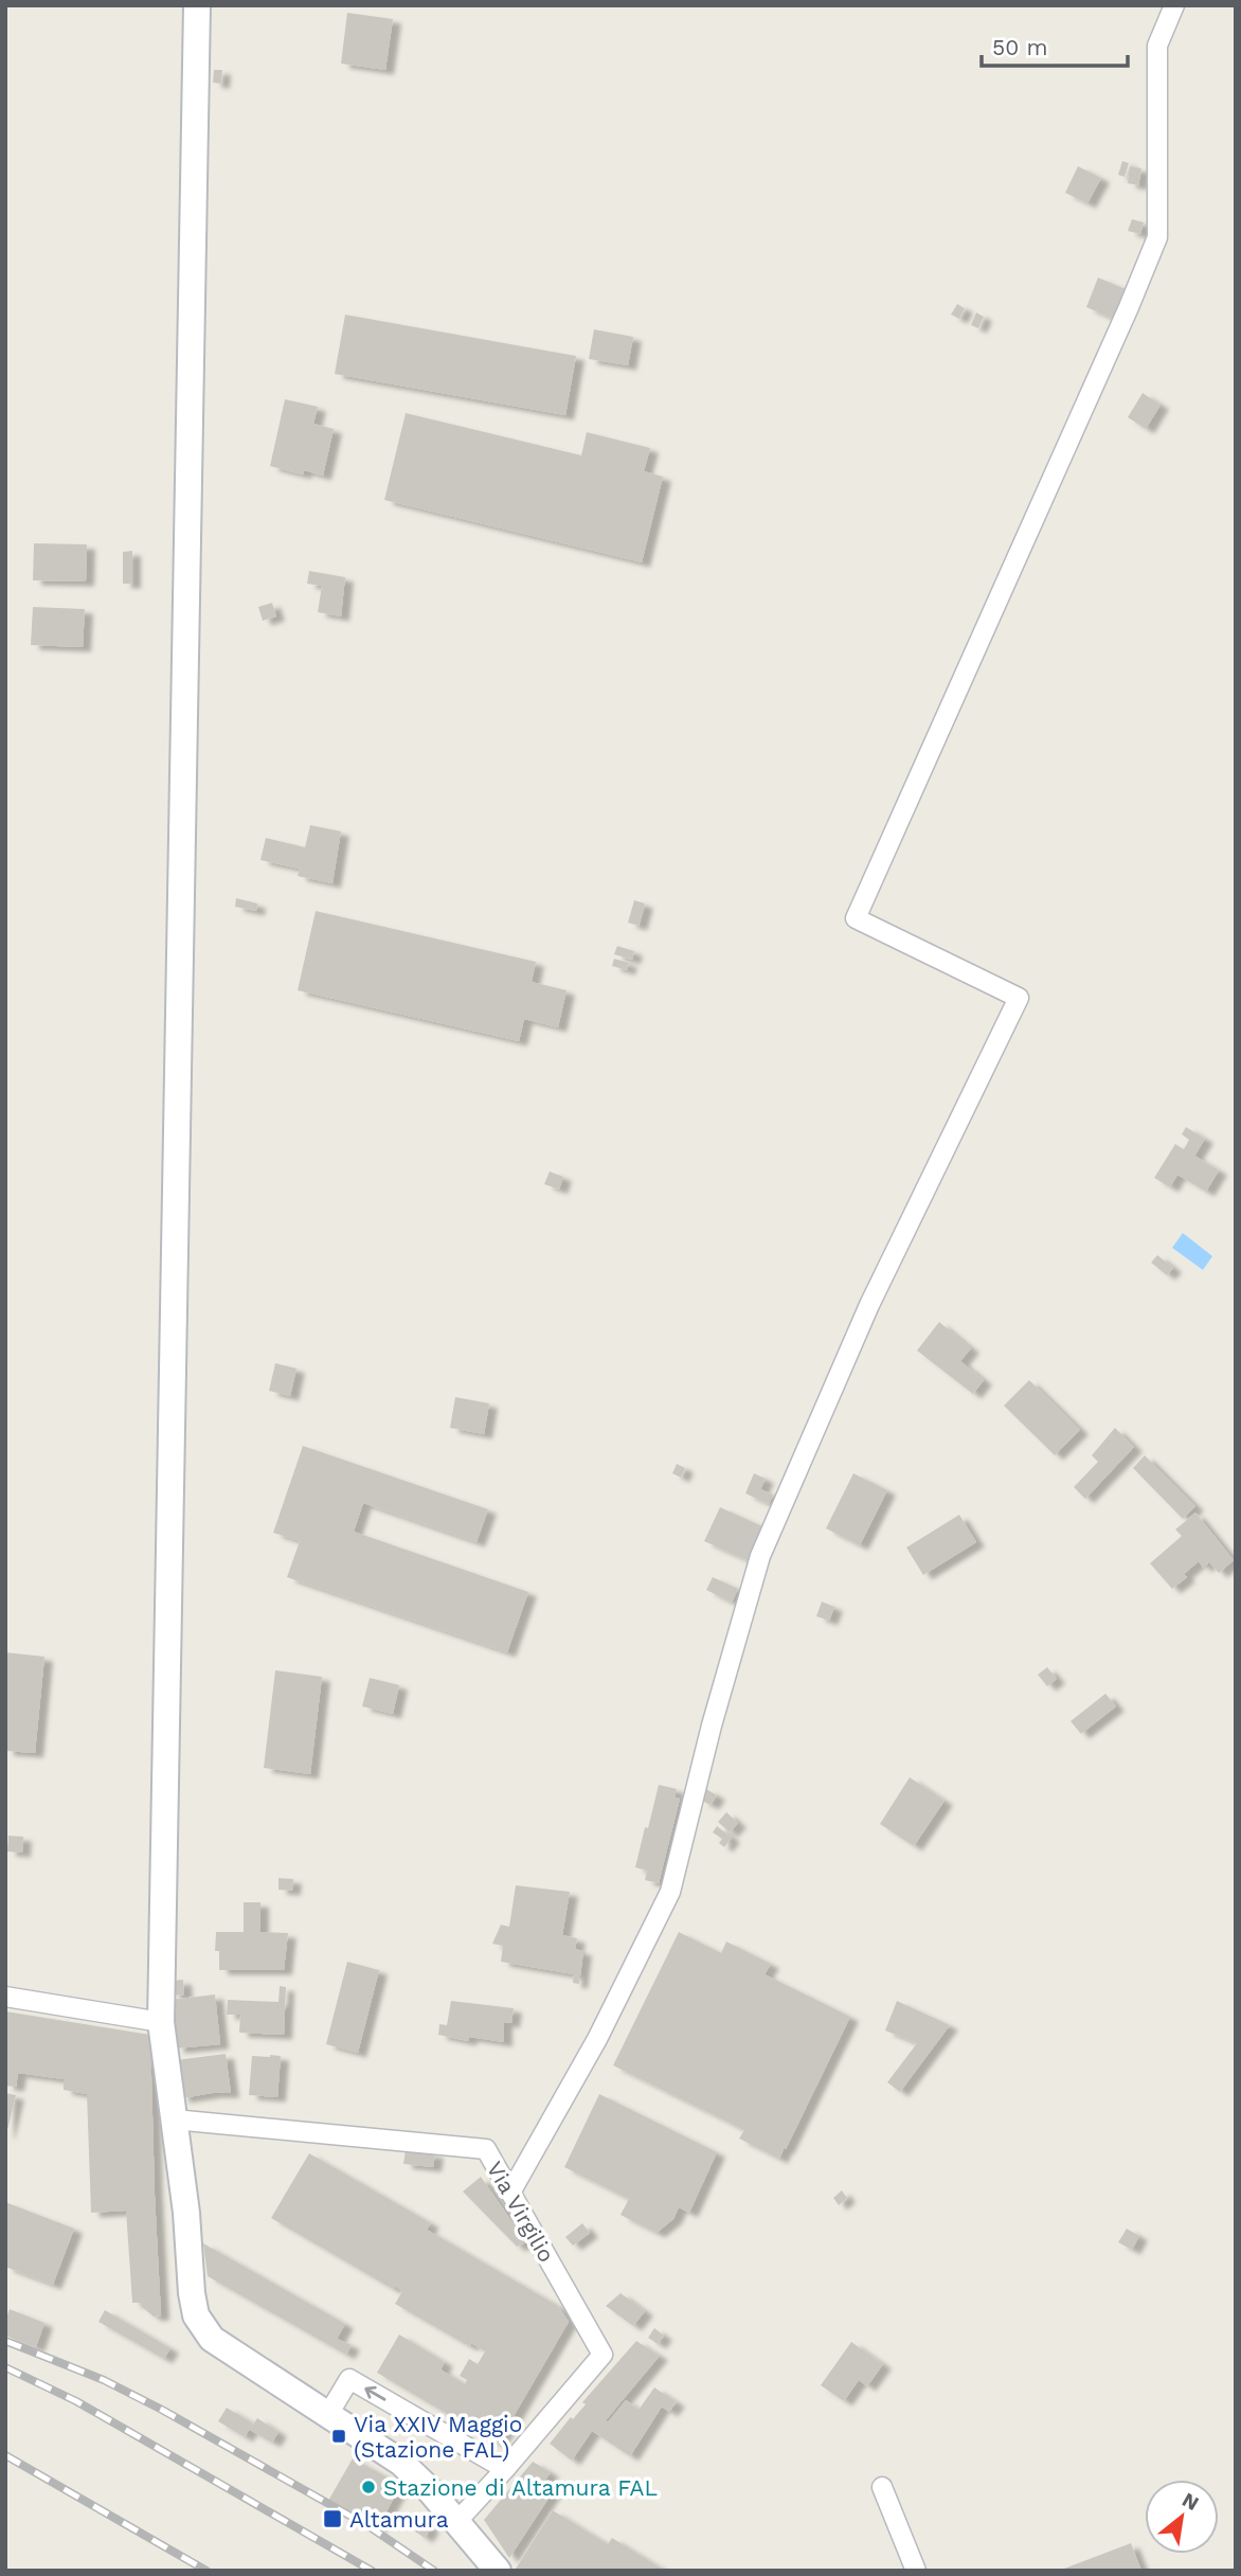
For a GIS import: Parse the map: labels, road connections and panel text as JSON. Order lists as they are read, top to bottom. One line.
{"streets":{"street":["Via Virgilio"]},"places":{"transit":["Via XXIV Maggio (Stazione FAL)","Altamura"],"other":["Stazione di Altamura FAL"]},"scale_bar":"50 m","north":"top right"}
